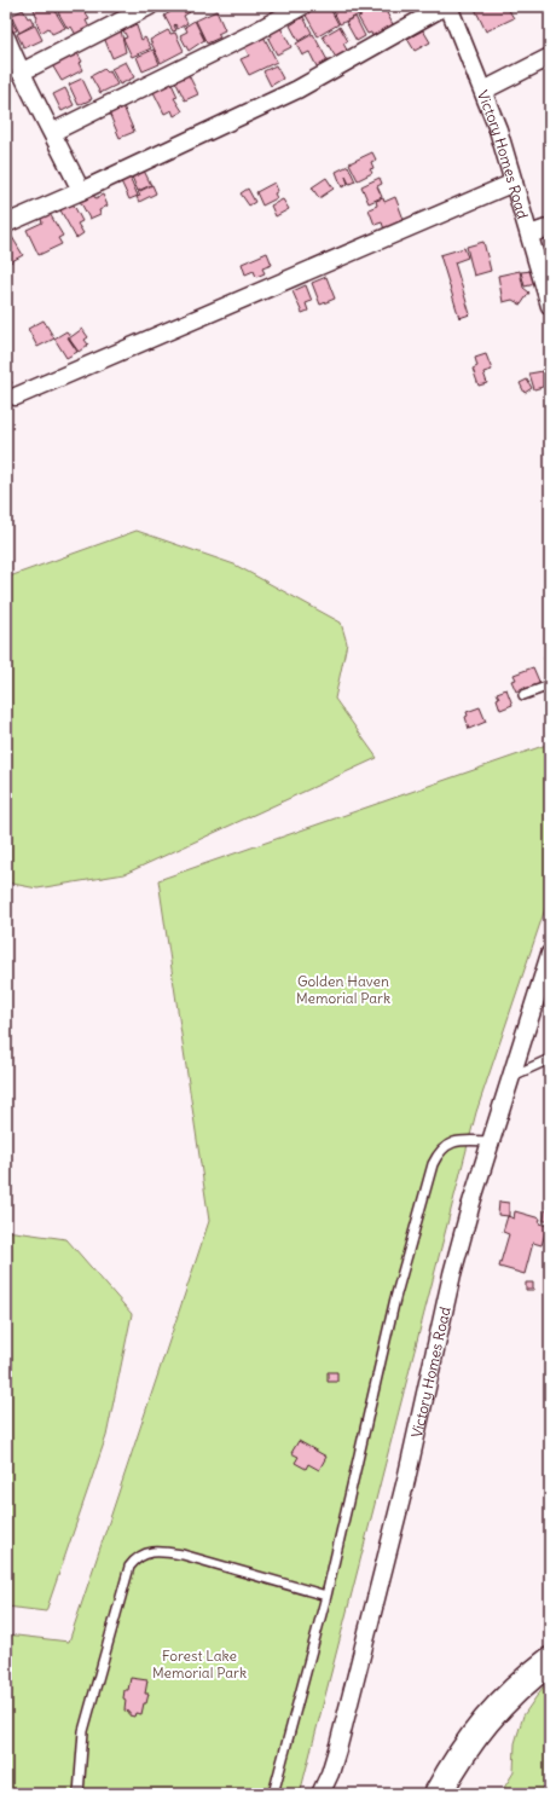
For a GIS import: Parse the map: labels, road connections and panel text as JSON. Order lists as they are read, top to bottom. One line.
{"streets":{"street":["Victory Homes Road"]},"parks":["Golden Haven Memorial Park","Forest Lake Memorial Park"]}
